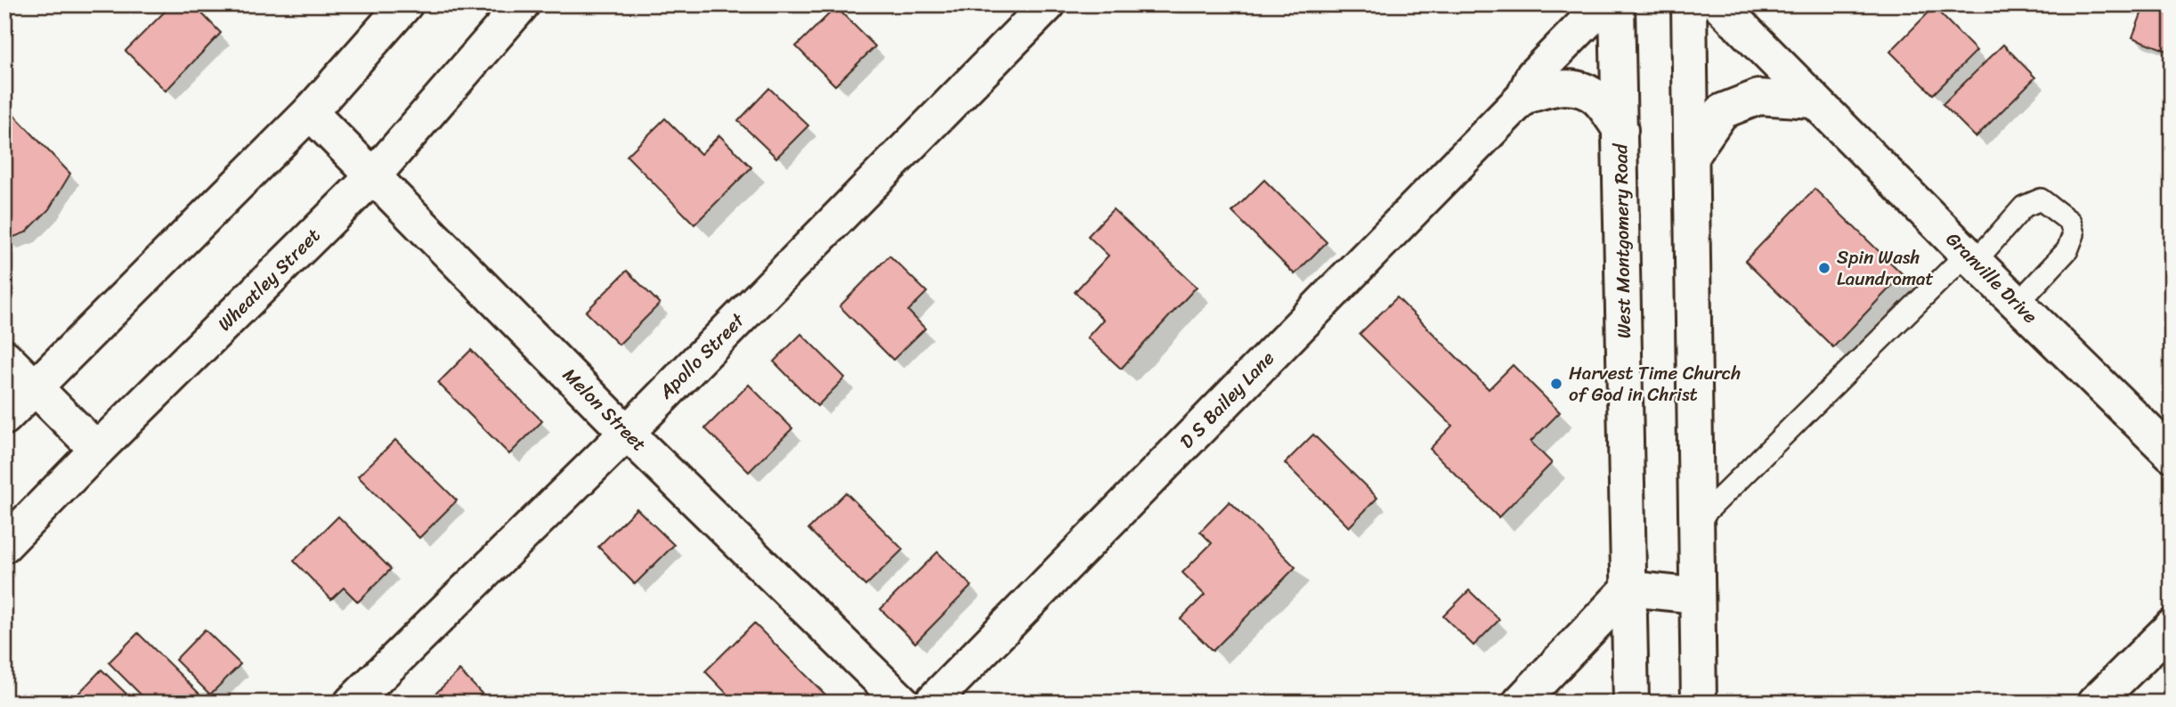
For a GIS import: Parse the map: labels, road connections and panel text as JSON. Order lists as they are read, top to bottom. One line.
{"streets":{"street":["West Montgomery Road","Granville Drive","Wheatley Street","Apollo Street","D S Bailey Lane","Melon Street"]},"crossings":[["West Montgomery Road","D S Bailey Lane"],["Wheatley Street","Melon Street"],["Apollo Street","Melon Street"]],"places":["Spin Wash Laundromat","Harvest Time Church of God in Christ"]}
